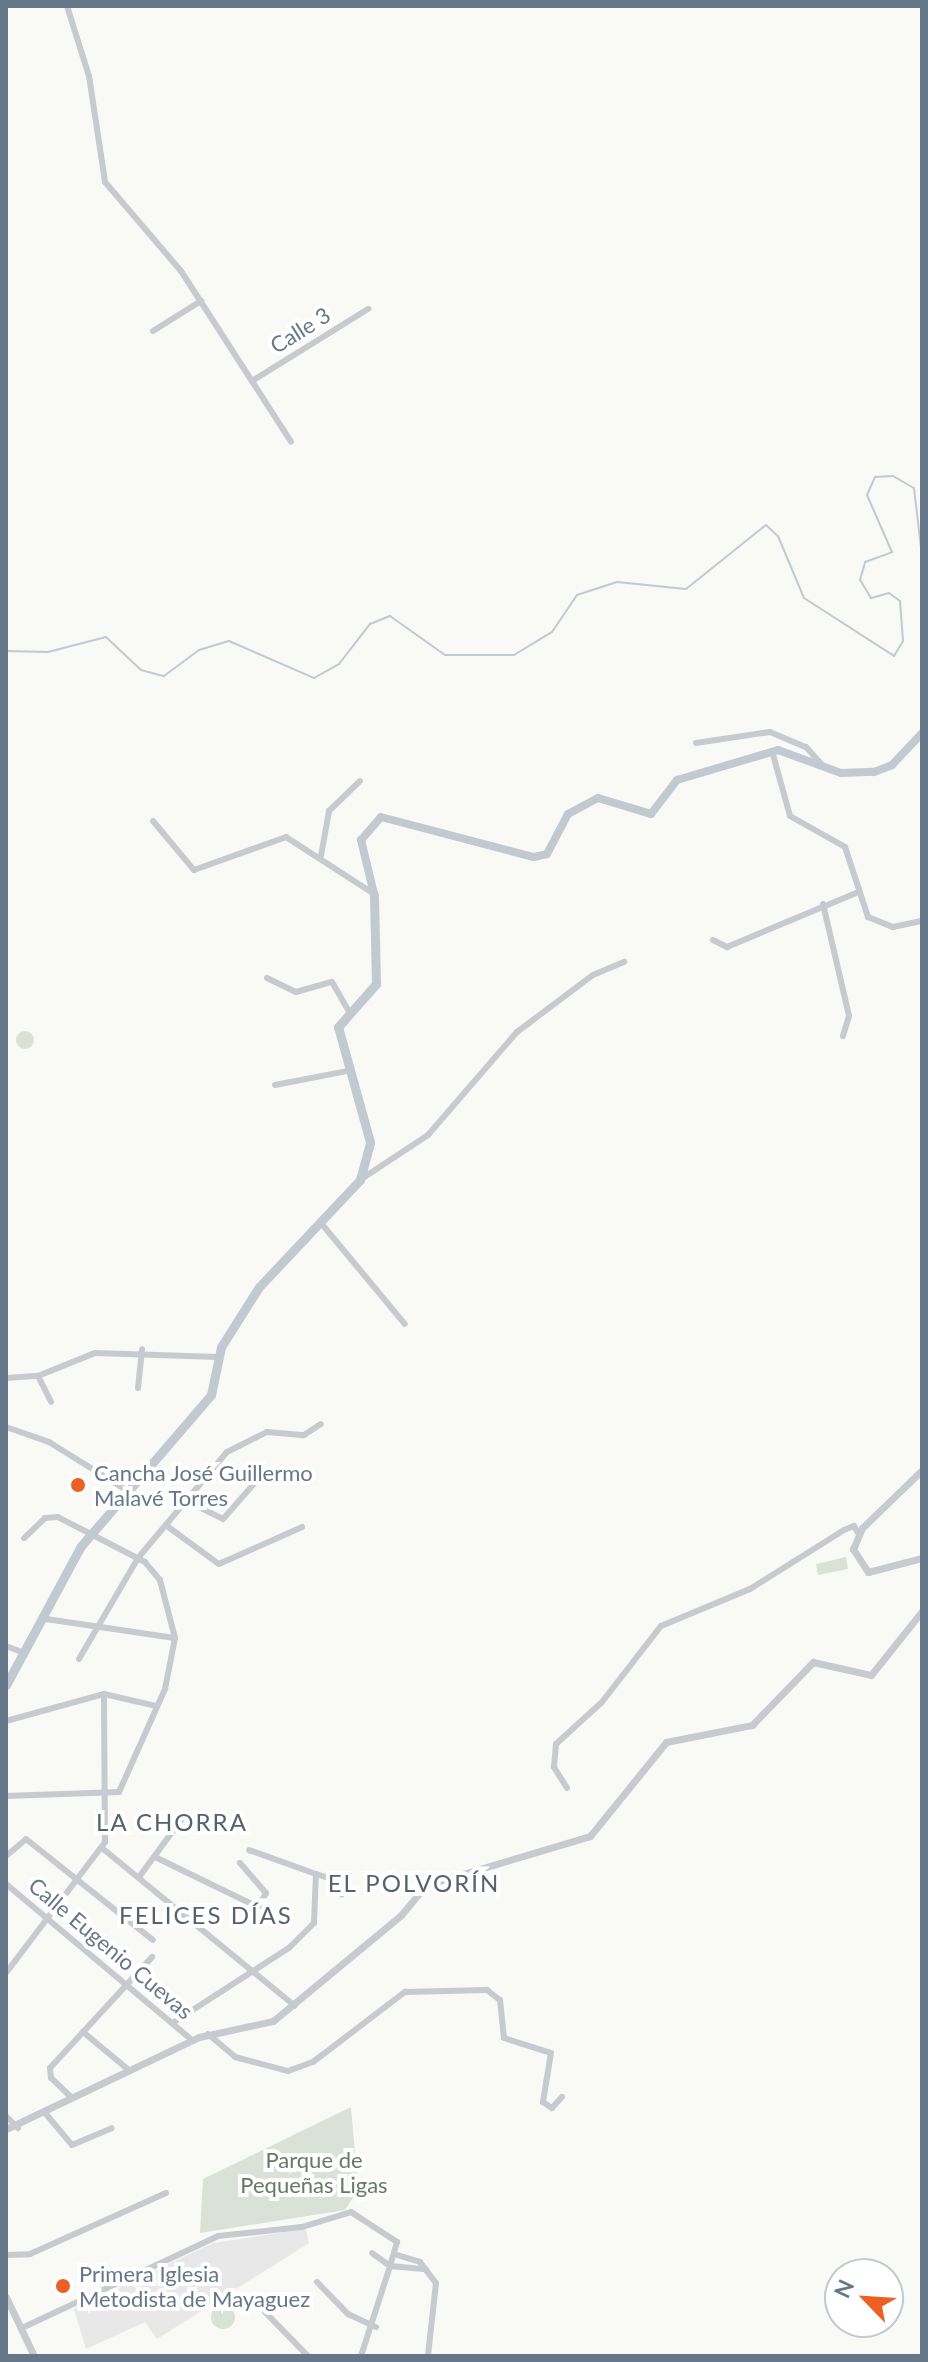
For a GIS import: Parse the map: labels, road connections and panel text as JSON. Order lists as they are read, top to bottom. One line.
{"streets":{"street":["Calle 3","Calle Eugenio Cuevas"]},"districts":["LA CHORRA","EL POLVORÍN","FELICES DÍAS"],"parks":["Parque de Pequeñas Ligas"],"places":["Cancha José Guillermo Malavé Torres","Primera Iglesia Metodista de Mayaguez"],"north":"top left"}
